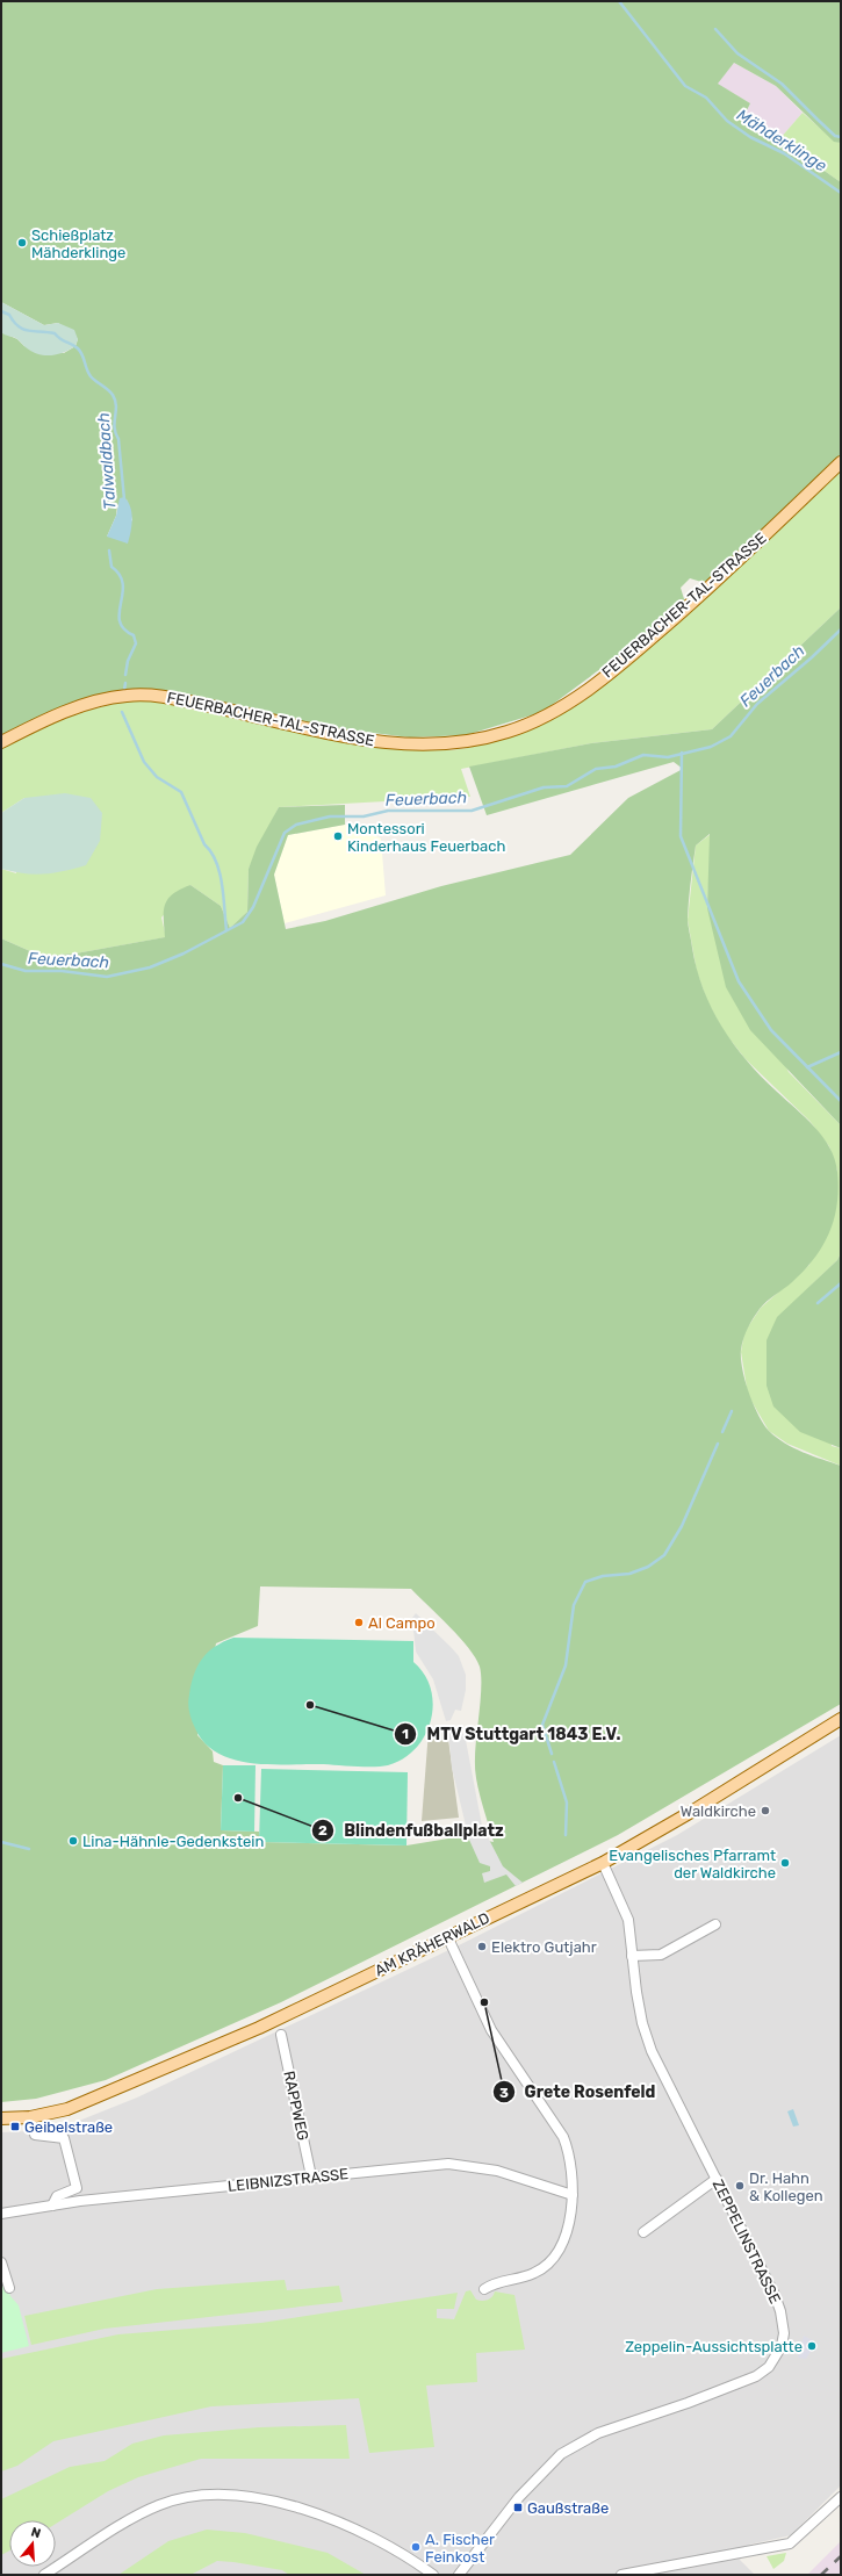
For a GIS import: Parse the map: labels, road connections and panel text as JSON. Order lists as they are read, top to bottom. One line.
{"streets":{"main road":["FEUERBACHER-TAL-STRASSE","AM KRÄHERWALD"],"street":["RAPPWEG","LEIBNIZSTRASSE","ZEPPELINSTRASSE"]},"crossings":[["AM KRÄHERWALD","ZEPPELINSTRASSE"],["RAPPWEG","LEIBNIZSTRASSE"]],"water":["Mähderklinge","Talwaldbach","Feuerbach"],"places":{"other":["Schießplatz Mähderklinge","Montessori Kinderhaus Feuerbach","Al Campo","MTV Stuttgart 1843 E.V.","Blindenfußballplatz","Waldkirche","Lina-Hähnle-Gedenkstein","Evangelisches Pfarramt der Waldkirche","Elektro Gutjahr","Grete Rosenfeld","Dr. Hahn & Kollegen","Zeppelin-Aussichtsplatte","A. Fischer Feinkost"],"transit":["Geibelstraße","Gaußstraße"]},"north":"top"}
